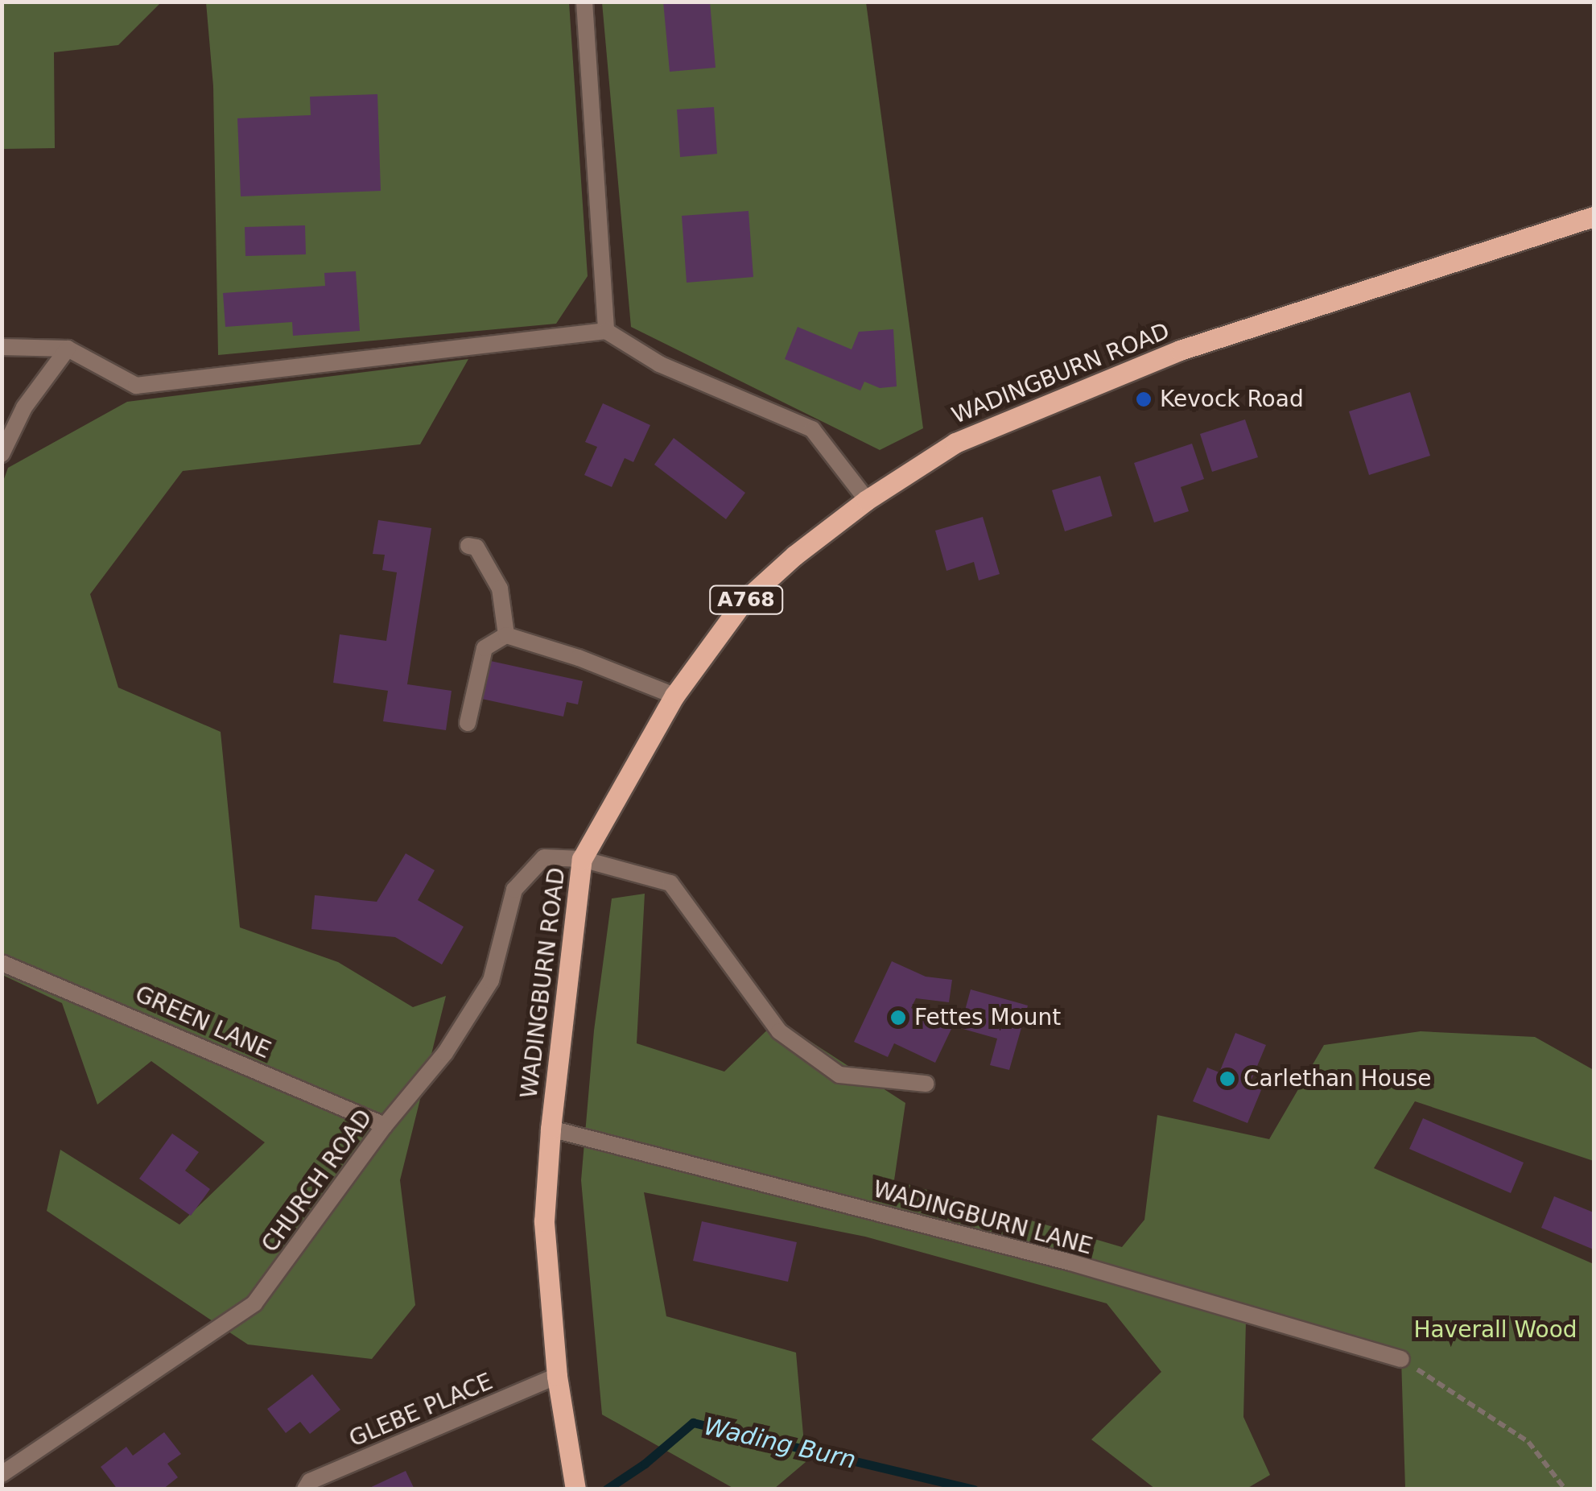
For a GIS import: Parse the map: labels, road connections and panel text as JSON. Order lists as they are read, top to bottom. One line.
{"streets":{"main road":["WADINGBURN ROAD","A768"],"street":["GREEN LANE","CHURCH ROAD","WADINGBURN LANE","GLEBE PLACE"]},"crossings":[["WADINGBURN ROAD","CHURCH ROAD"],["WADINGBURN ROAD","WADINGBURN LANE"],["WADINGBURN ROAD","GLEBE PLACE"],["GREEN LANE","CHURCH ROAD"]],"water":["Wading Burn"],"parks":["Haverall Wood"],"places":["Kevock Road","Fettes Mount","Carlethan House"]}
